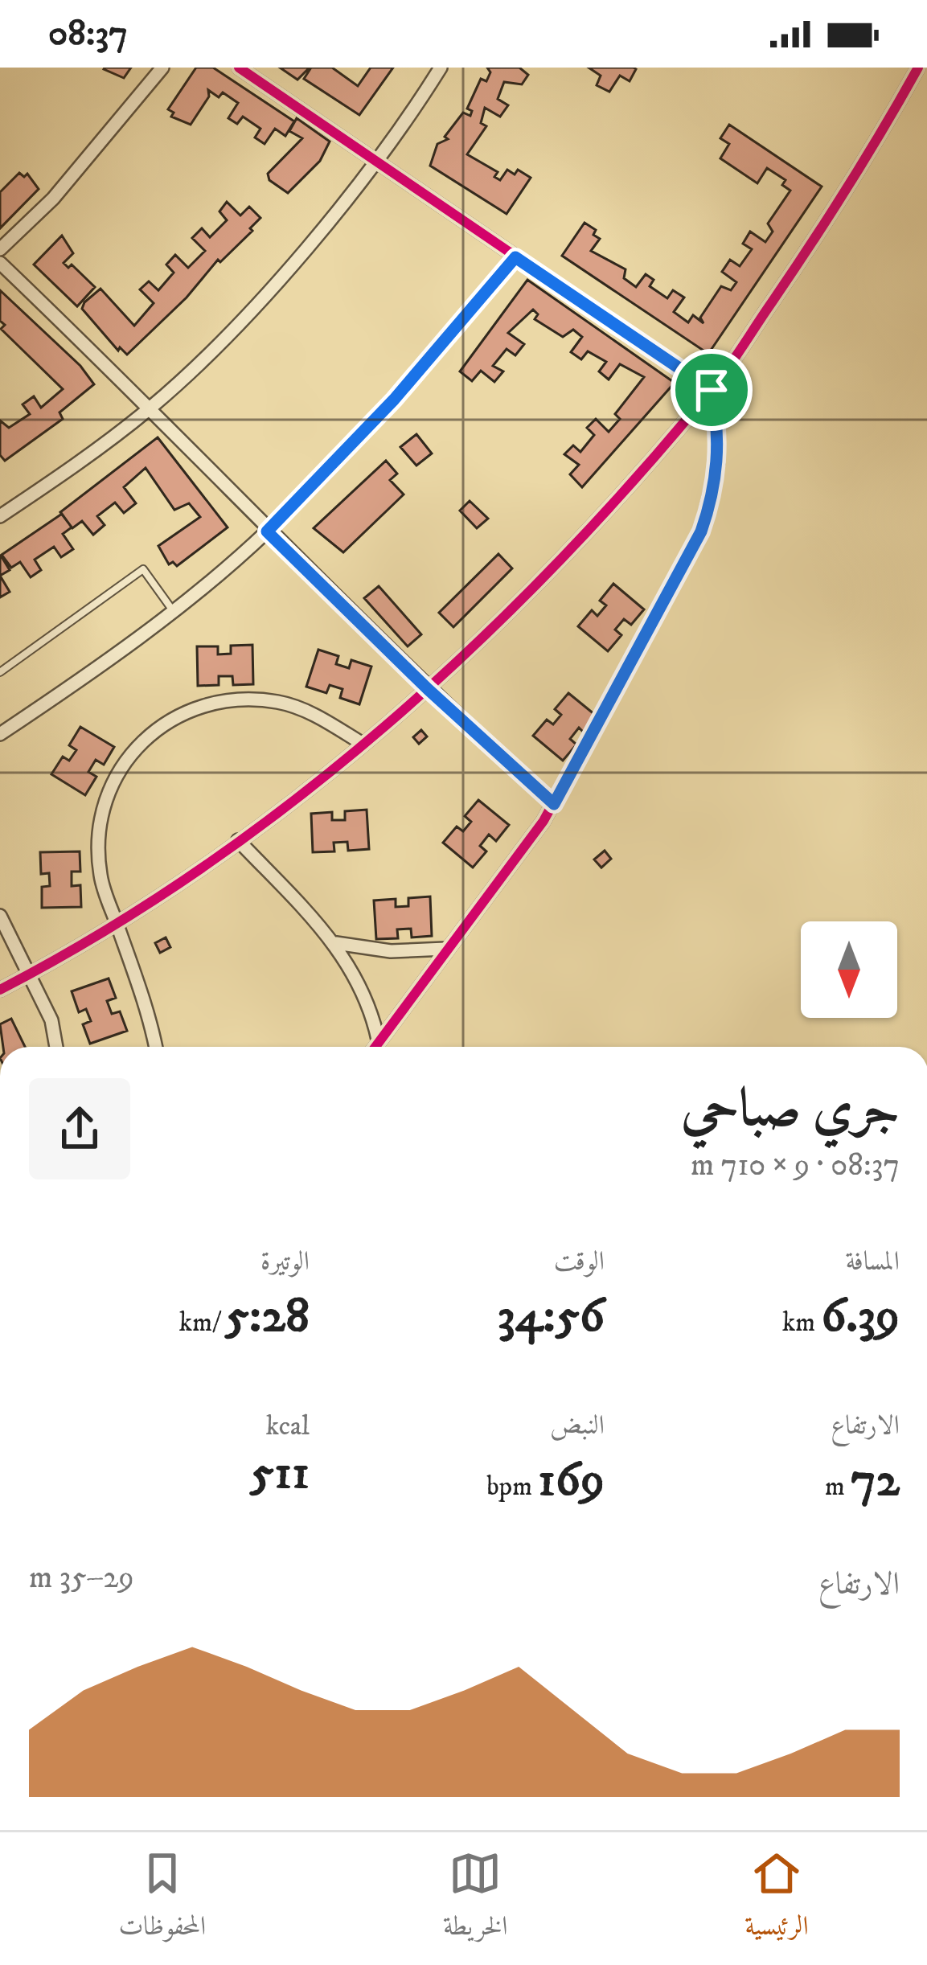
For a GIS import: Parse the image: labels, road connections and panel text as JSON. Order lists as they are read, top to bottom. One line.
{"north":"bottom","page":{"status":"08:37","heading":["جري صباحي","08:37 · 9 × 710 m"],"stats":[["المسافة","6.39 km"],["الوقت","34:56"],["الوتيرة","5:28 /km"],["الارتفاع","72 m"],["النبض","169 bpm"],["kcal","511"]],"chart":["الارتفاع","29–35 m"],"tabs":["الرئيسية","الخريطة","المحفوظات"]}}
